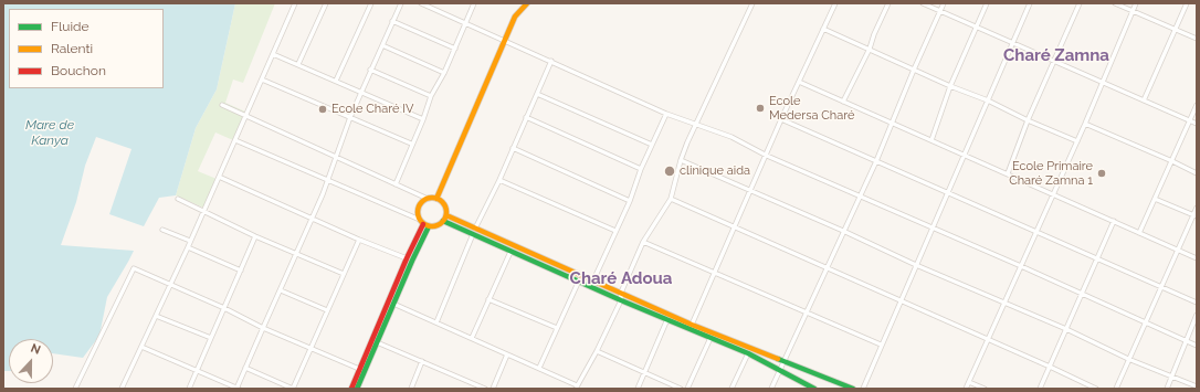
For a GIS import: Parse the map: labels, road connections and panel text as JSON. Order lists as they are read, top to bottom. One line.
{"districts":["Charé Zamna","Charé Adoua"],"water":["Mare de Kanya"],"places":["Ecole Medersa Charé","Ecole Charé IV","clinique aida","Ecole Primaire Charé Zamna 1"],"legend":["Fluide","Ralenti","Bouchon"],"north":"top"}
